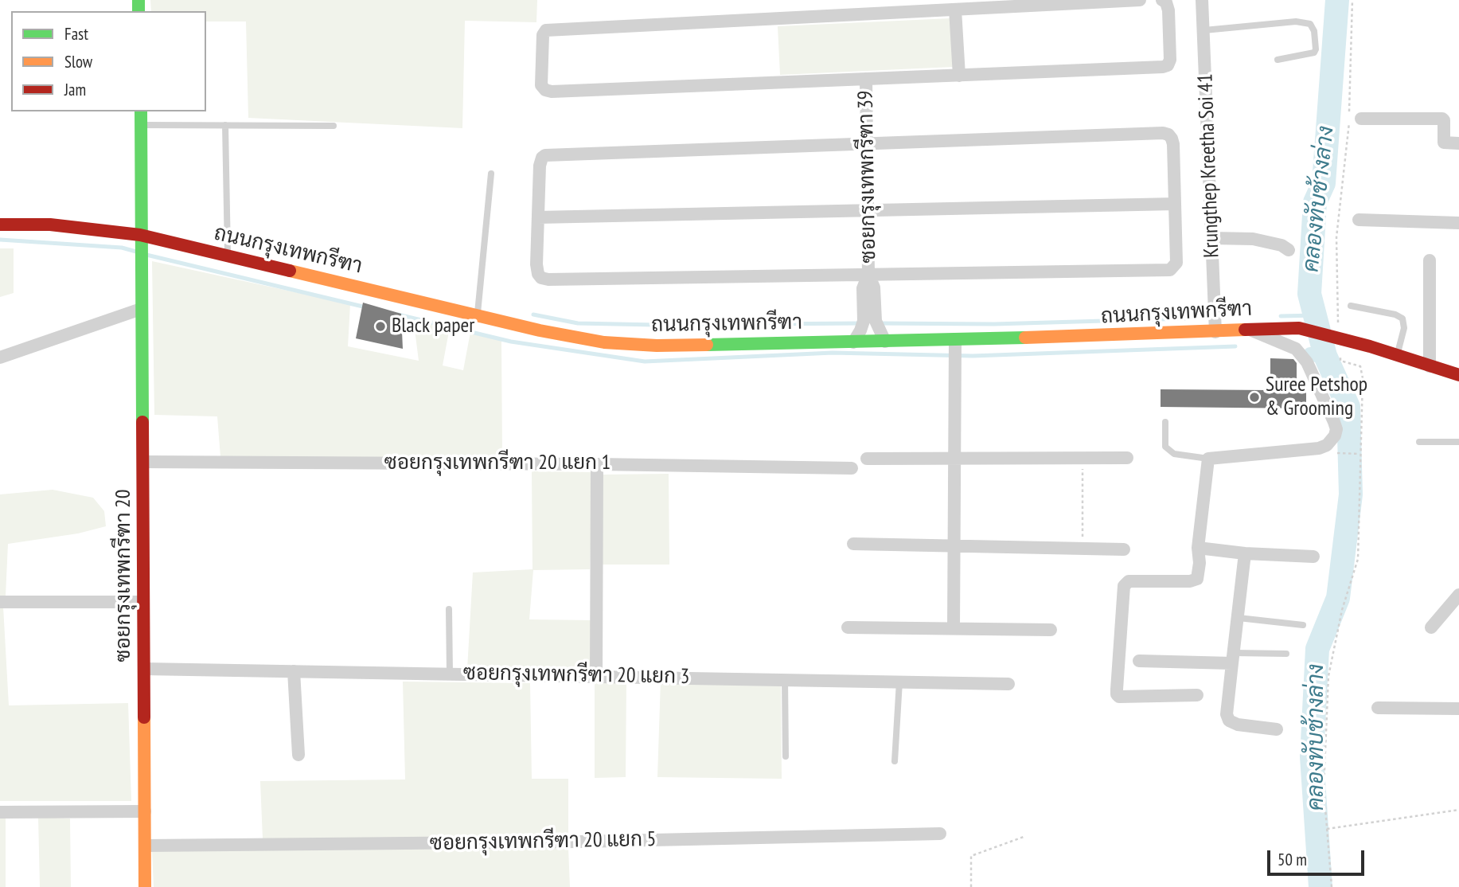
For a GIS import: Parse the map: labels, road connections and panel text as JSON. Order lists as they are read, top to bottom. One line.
{"streets":{"main road":["ถนนกรุงเทพกรีฑา","ซอยกรุงเทพกรีฑา 20"],"street":["Krungthep Kreetha Soi 41","ซอยกรุงเทพกรีฑา 39","ซอยกรุงเทพกรีฑา 20 แยก 1","ซอยกรุงเทพกรีฑา 20 แยก 3","ซอยกรุงเทพกรีฑา 20 แยก 5"]},"crossings":[["Krungthep Kreetha Soi 41","ถนนกรุงเทพกรีฑา"],["ซอยกรุงเทพกรีฑา 39","ถนนกรุงเทพกรีฑา"],["ถนนกรุงเทพกรีฑา","ซอยกรุงเทพกรีฑา 20"],["ซอยกรุงเทพกรีฑา 20 แยก 1","ซอยกรุงเทพกรีฑา 20"],["ซอยกรุงเทพกรีฑา 20","ซอยกรุงเทพกรีฑา 20 แยก 3"],["ซอยกรุงเทพกรีฑา 20","ซอยกรุงเทพกรีฑา 20 แยก 5"]],"water":["คลองทับช้างล่าง"],"places":["Black paper","Suree Petshop & Grooming"],"legend":["Fast","Slow","Jam"],"scale_bar":"50 m"}
